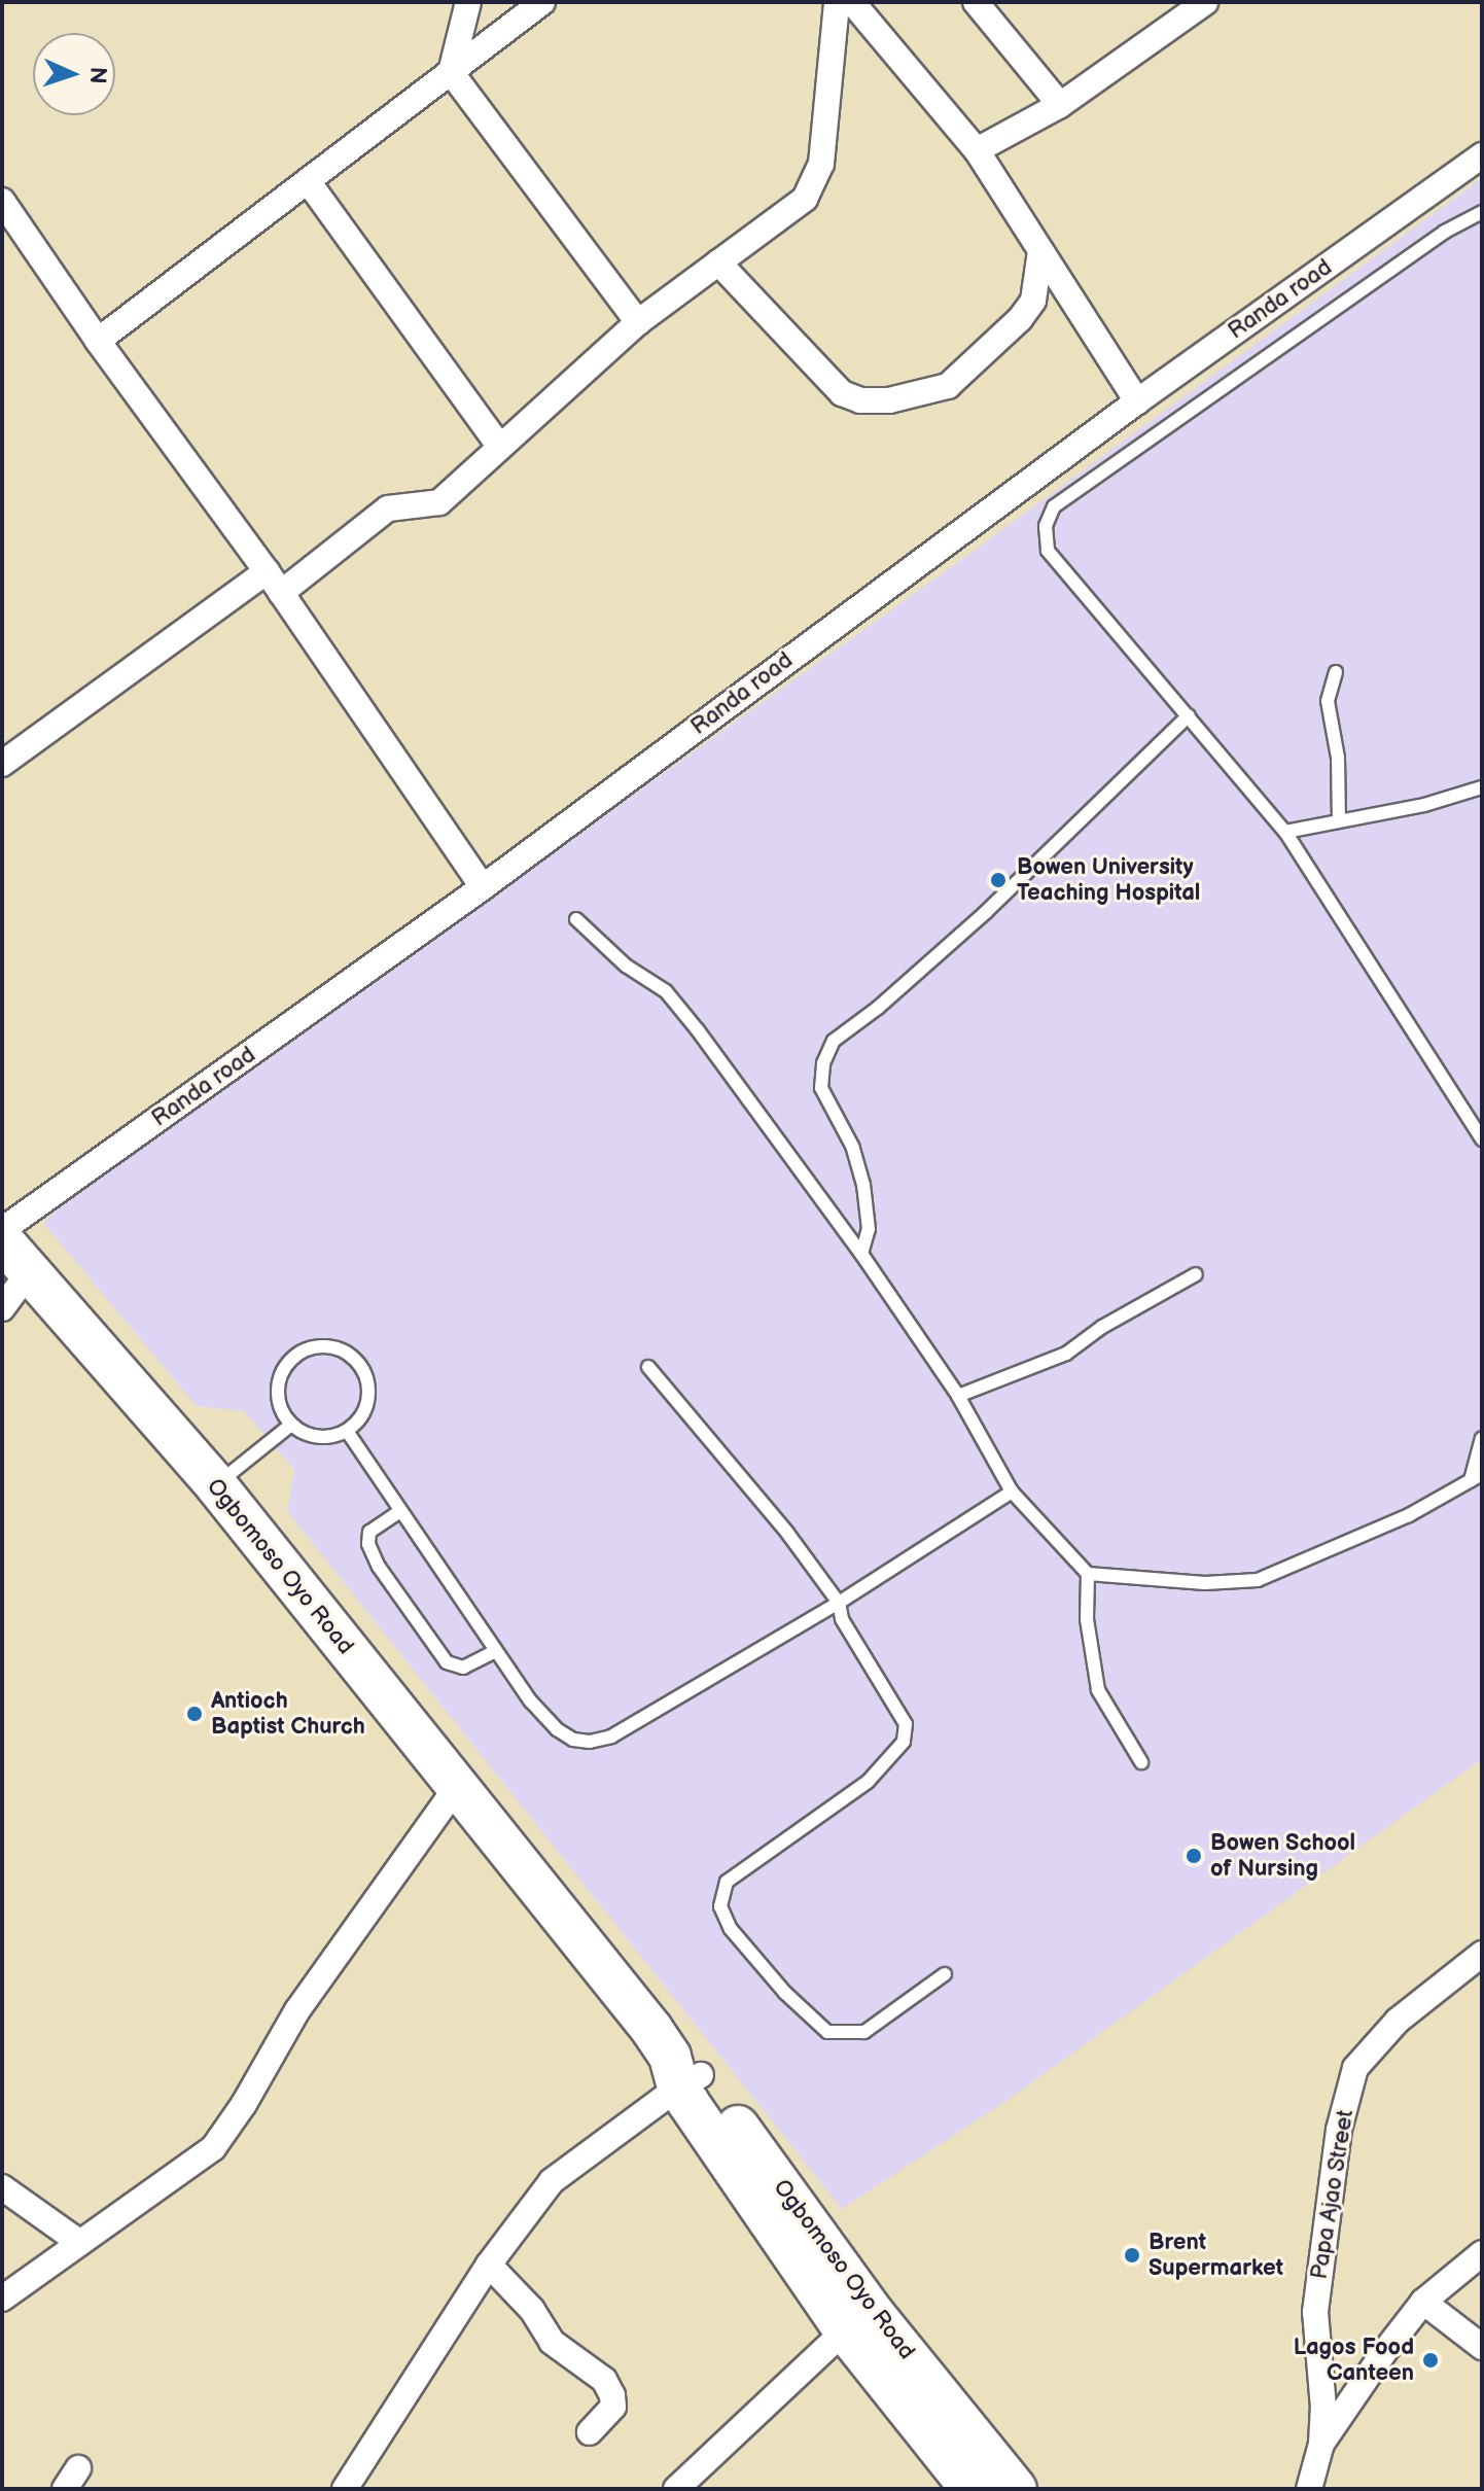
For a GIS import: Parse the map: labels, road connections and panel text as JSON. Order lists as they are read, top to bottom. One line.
{"streets":{"highway":["Ogbomoso Oyo Road"],"street":["Randa road","Papa Ajao Street"]},"places":["Bowen University Teaching Hospital","Antioch Baptist Church","Bowen School of Nursing","Brent Supermarket","Lagos Food Canteen"],"north":"right"}
